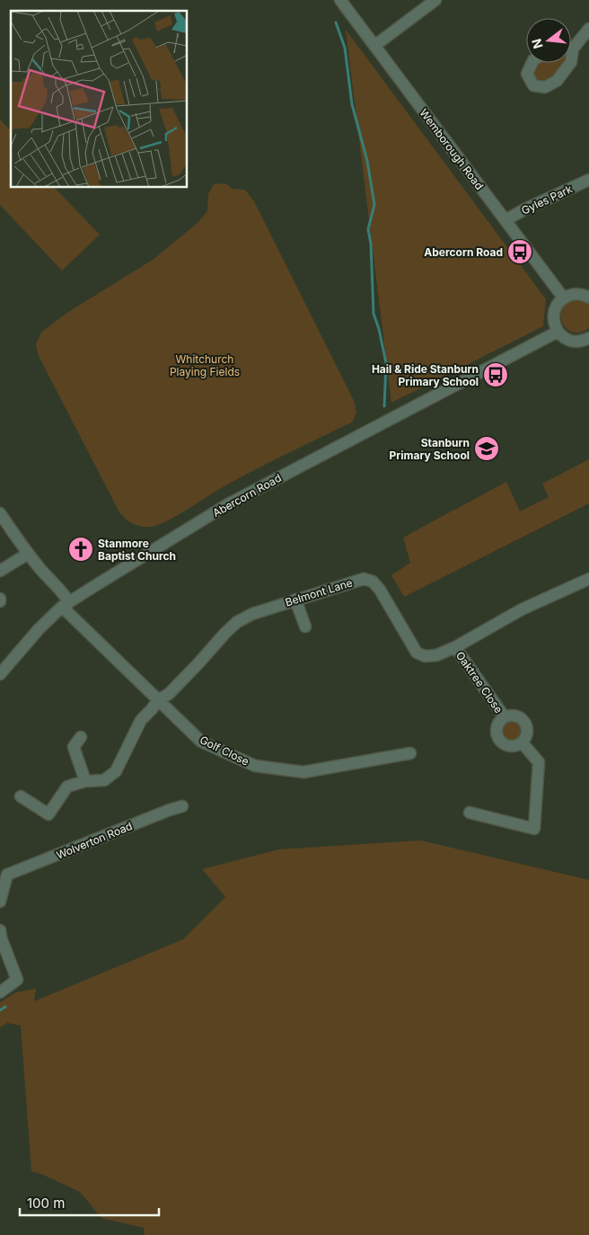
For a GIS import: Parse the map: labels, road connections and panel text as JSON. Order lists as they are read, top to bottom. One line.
{"streets":{"street":["Wemborough Road","Gyles Park","Abercorn Road","Belmont Lane","Oaktree Close","Golf Close","Wolverton Road"]},"crossings":[["Wemborough Road","Gyles Park"],["Belmont Lane","Oaktree Close"],["Belmont Lane","Golf Close"]],"parks":["Whitchurch Playing Fields"],"places":{"bus stop":["Abercorn Road","Hail & Ride Stanburn Primary School"],"school or university":["Stanburn Primary School"],"church":["Stanmore Baptist Church"]},"scale_bar":"100 m","north":"left"}
